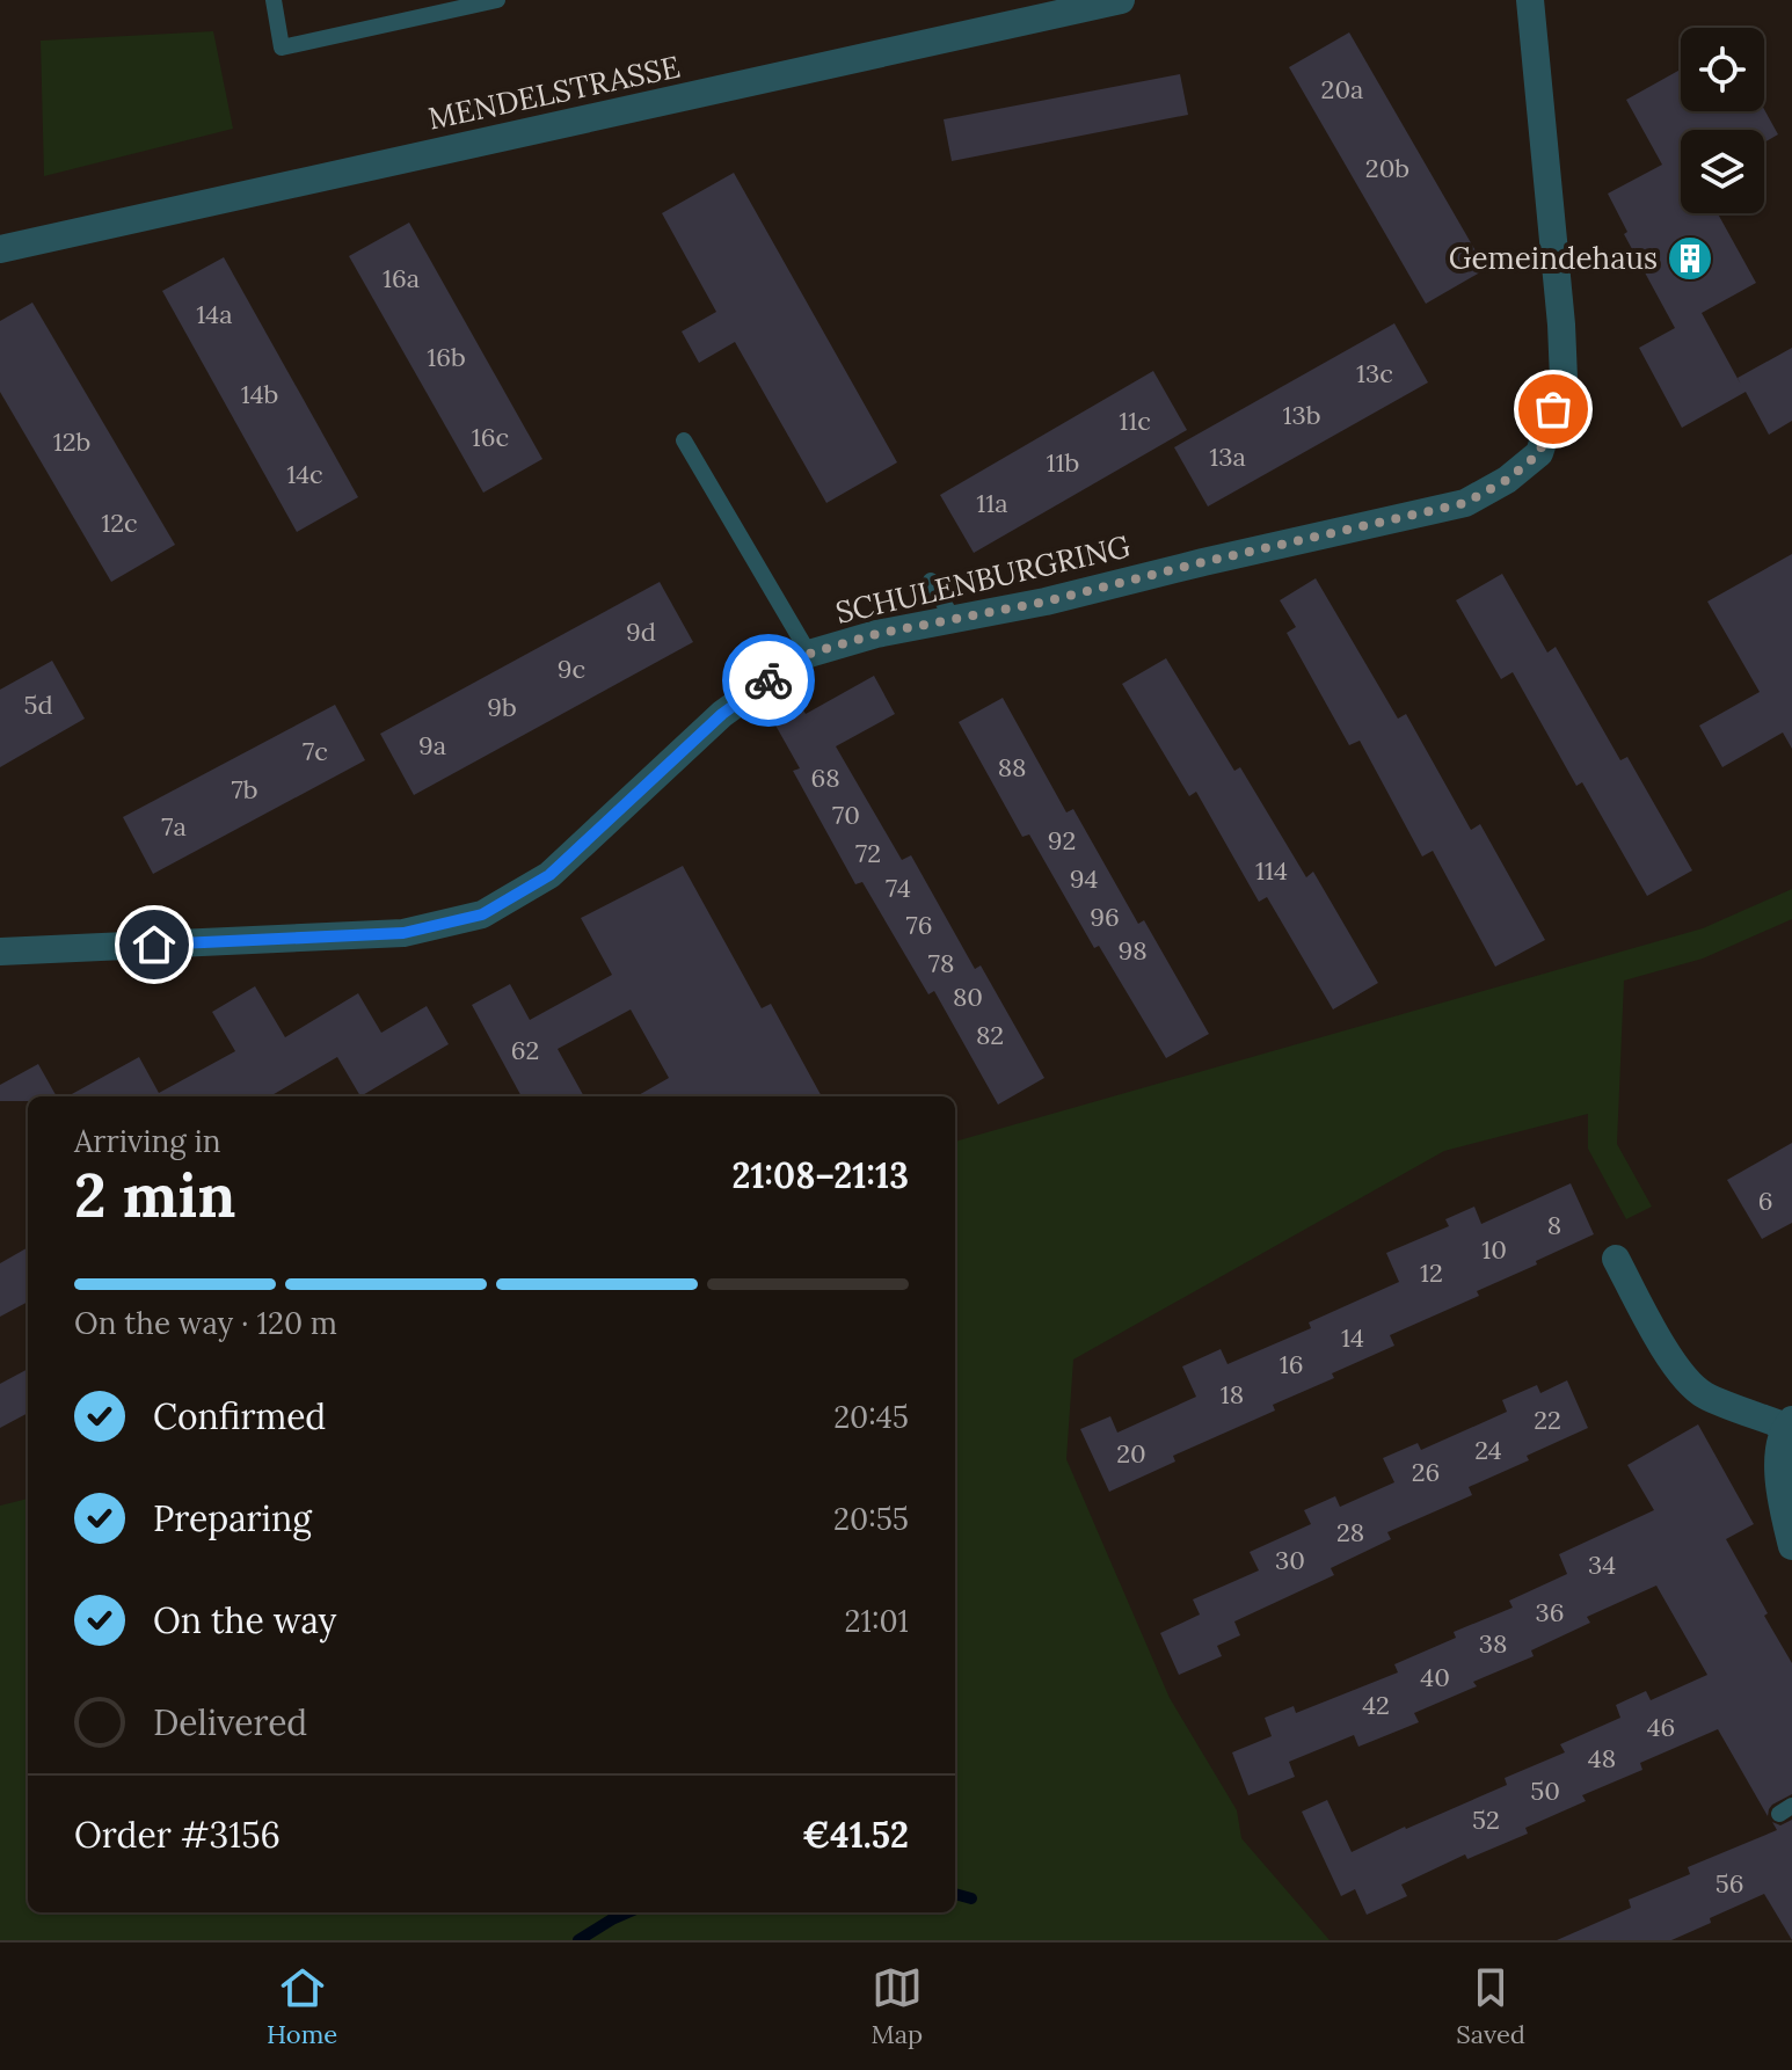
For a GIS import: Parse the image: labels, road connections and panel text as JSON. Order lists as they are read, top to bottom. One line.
{"streets":{"street":["MENDELSTRASSE","SCHULENBURGRING"]},"places":{"building":["Gemeindehaus"]},"house_numbers":["20a","20b","16a","14a","16b","13c","14b","13b","11c","16c","12b","13a","11b","14c","11a","12c","9d","9c","5d","9b","9a","7c","88","68","7b","70","7a","92","72","114","94","74","96","76","98","78","80","82","62","6","8","10","12","14","16","18","22","24","20","26","28","30","34","36","38","40","42","46","48","50","52","56"],"page":{"heading":["2 min","Arriving in","21:08–21:13"],"panel":["Order #3156","€41.52"],"bar":"On the way · 120 m","list":[["Confirmed","20:45"],["Preparing","20:55"],["On the way","21:01"],"Delivered"],"tabs":["Home","Map","Saved"]}}
